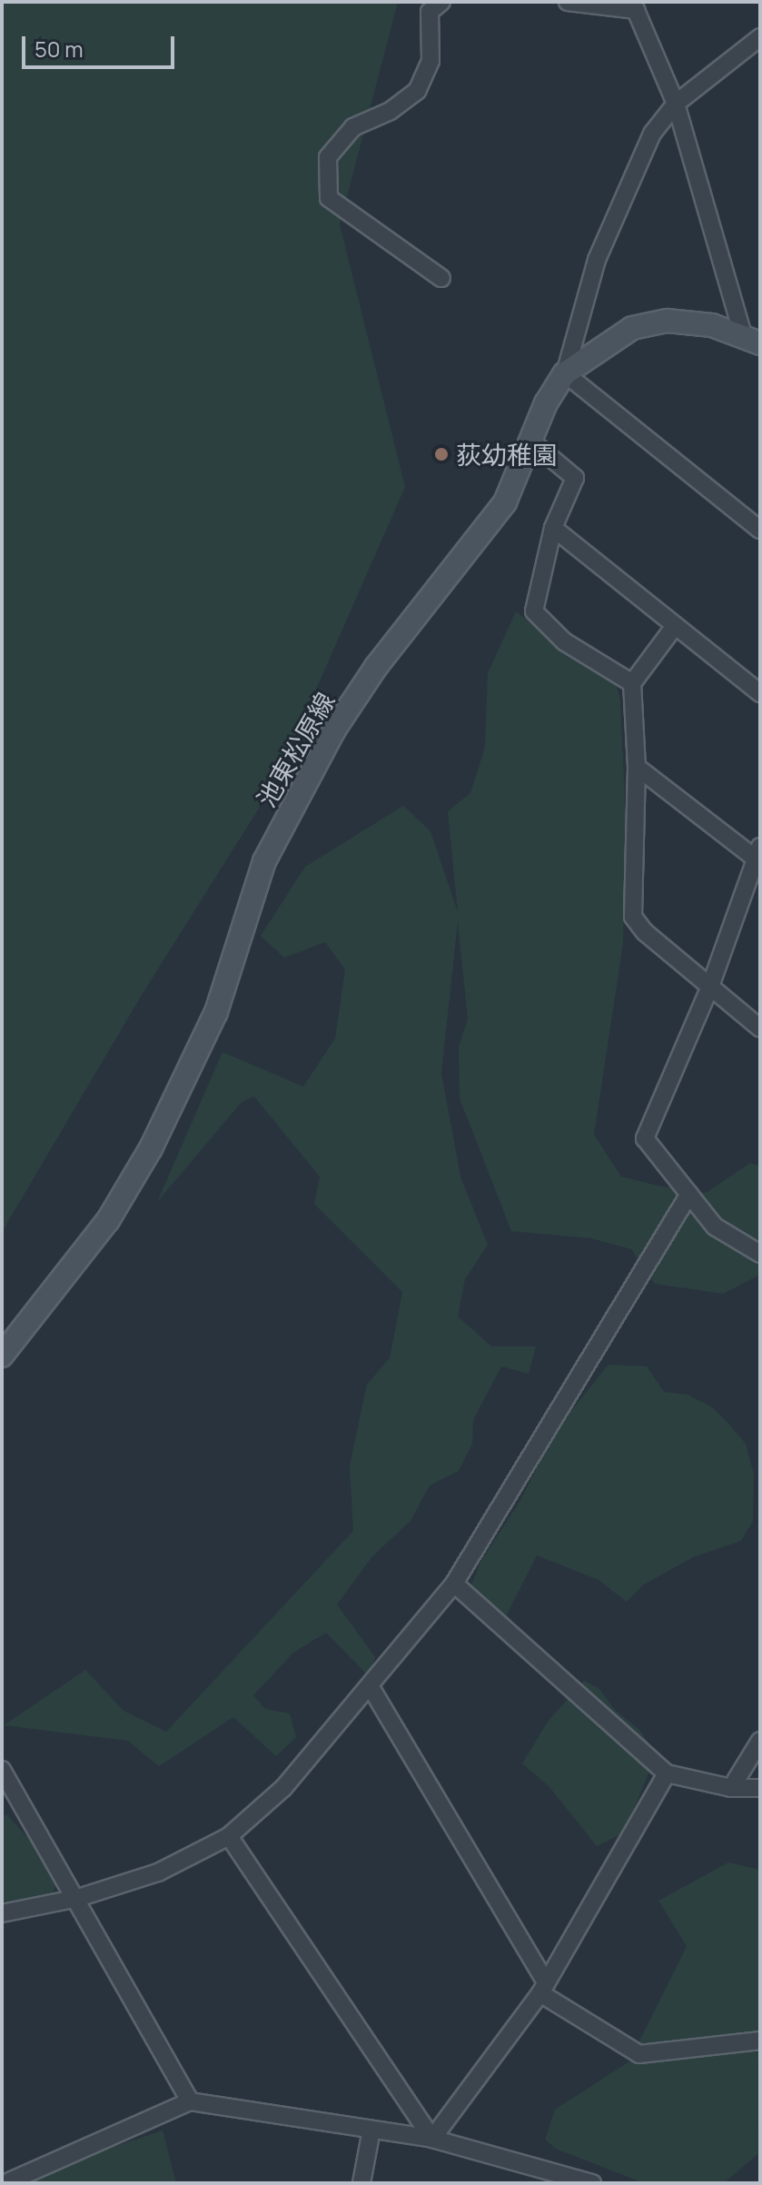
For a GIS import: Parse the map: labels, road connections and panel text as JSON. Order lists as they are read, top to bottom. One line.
{"streets":{"main road":["池東松原線"]},"places":["荻幼稚園"],"scale_bar":"50 m"}
